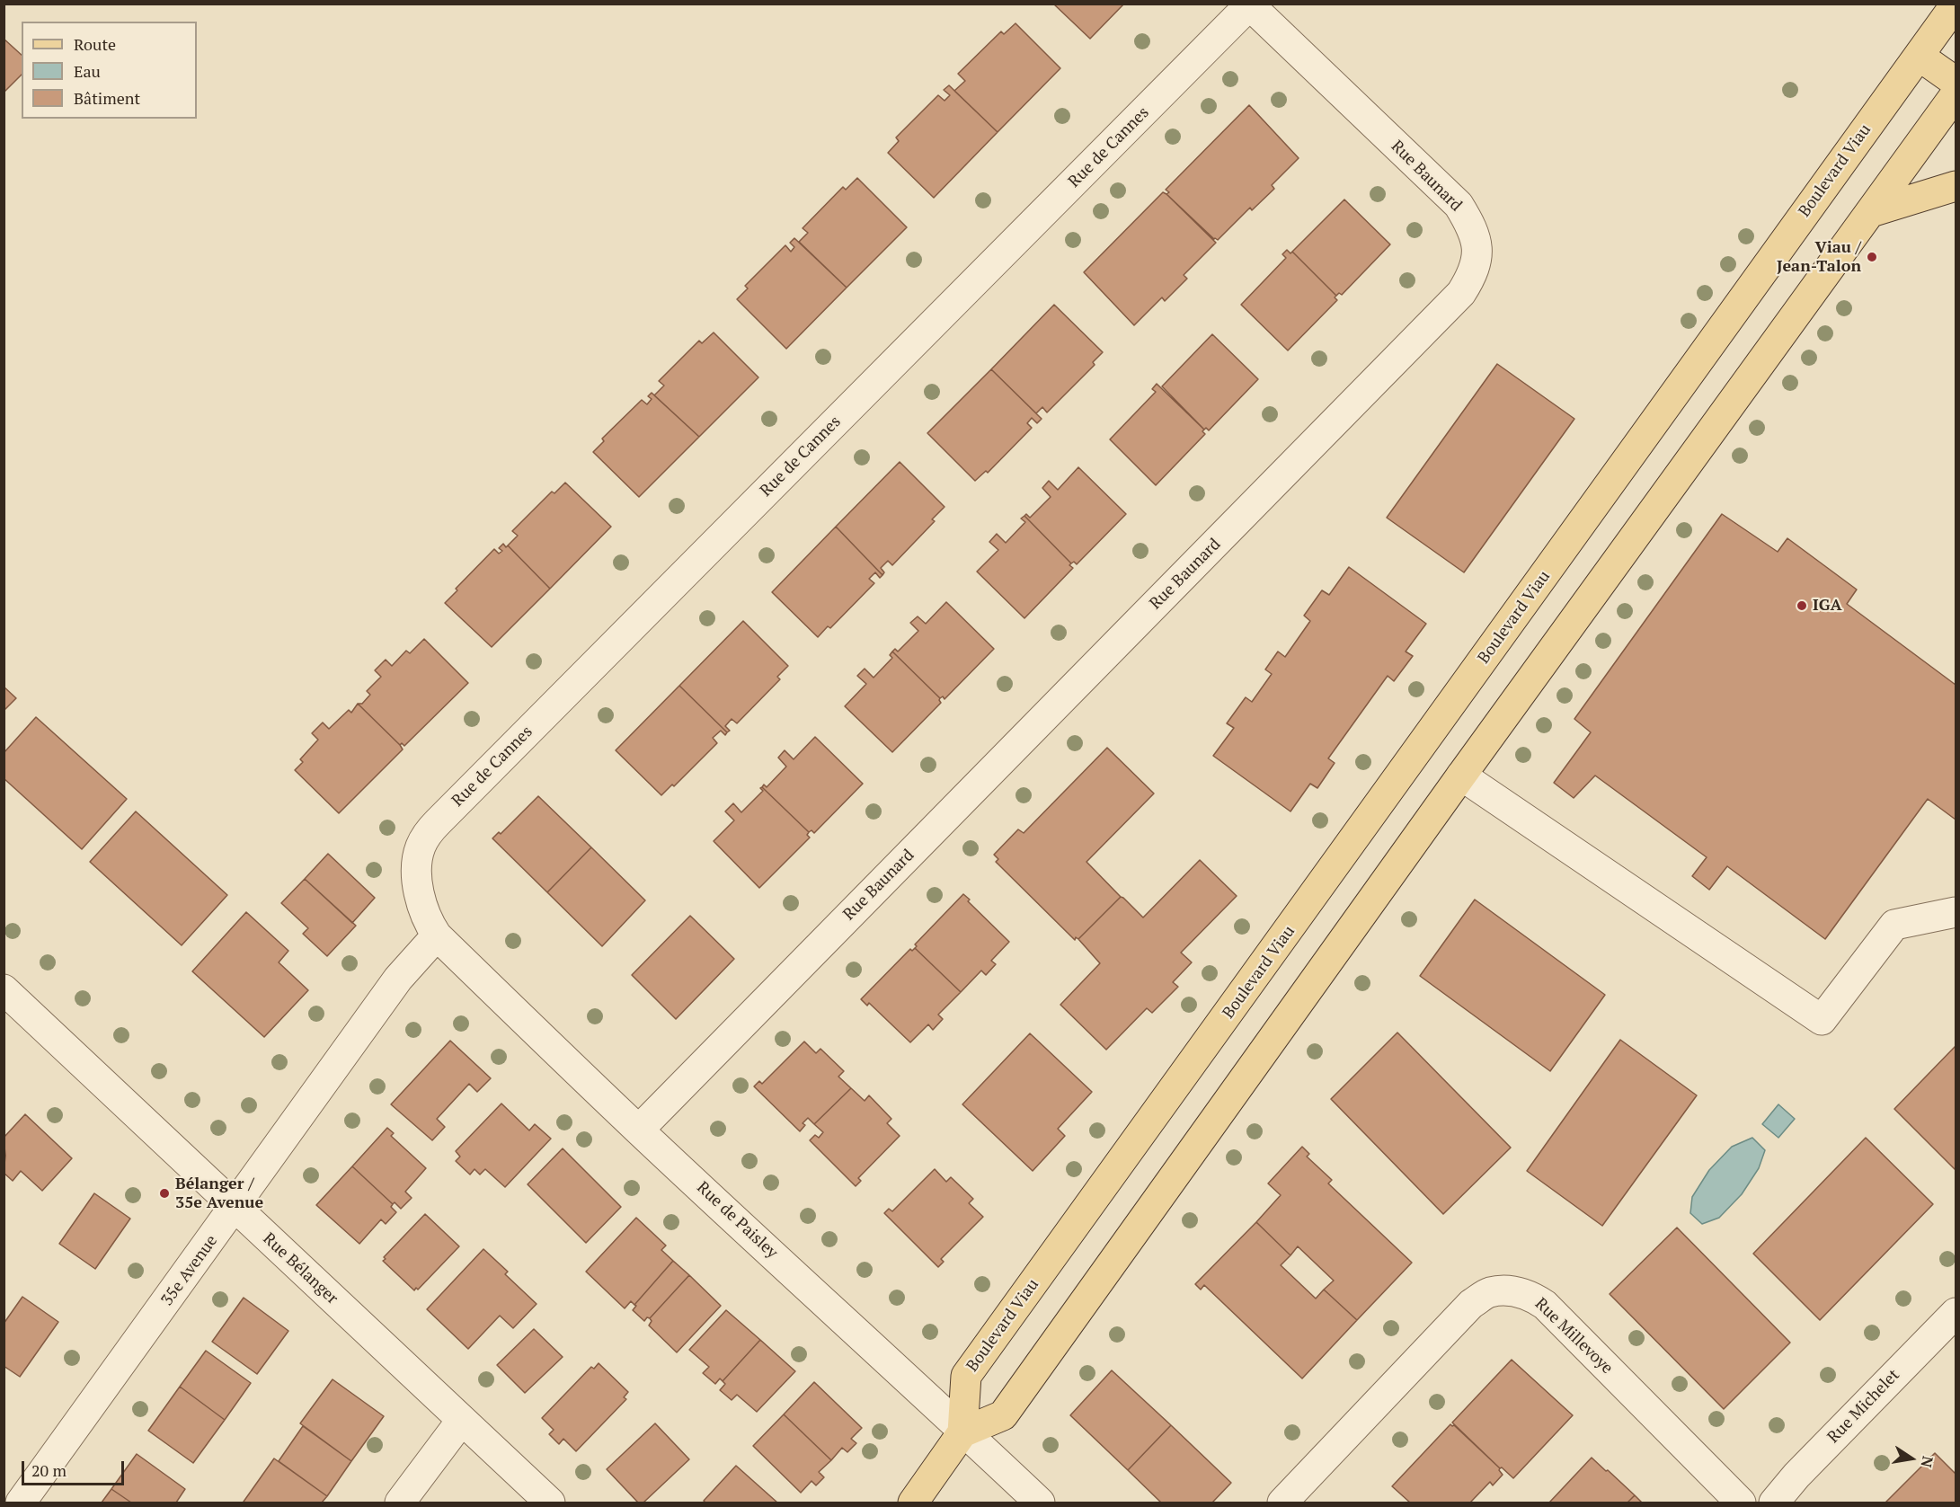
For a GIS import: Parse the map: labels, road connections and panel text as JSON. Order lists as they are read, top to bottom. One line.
{"streets":{"main road":["Boulevard Viau"],"street":["Rue de Cannes","Rue Baunard","Rue de Paisley","Rue Bélanger","35e Avenue","Rue Millevoye","Rue Michelet"]},"crossings":[["Rue de Cannes","Rue Baunard"],["Rue de Cannes","Rue de Paisley"],["Rue de Cannes","35e Avenue"],["Boulevard Viau","Rue de Paisley"],["Rue Baunard","Rue de Paisley"],["Rue de Paisley","35e Avenue"],["Rue Bélanger","35e Avenue"]],"places":["Viau / Jean-Talon","IGA","Bélanger / 35e Avenue"],"legend":["Route","Eau","Bâtiment"],"scale_bar":"20 m","north":"right"}
